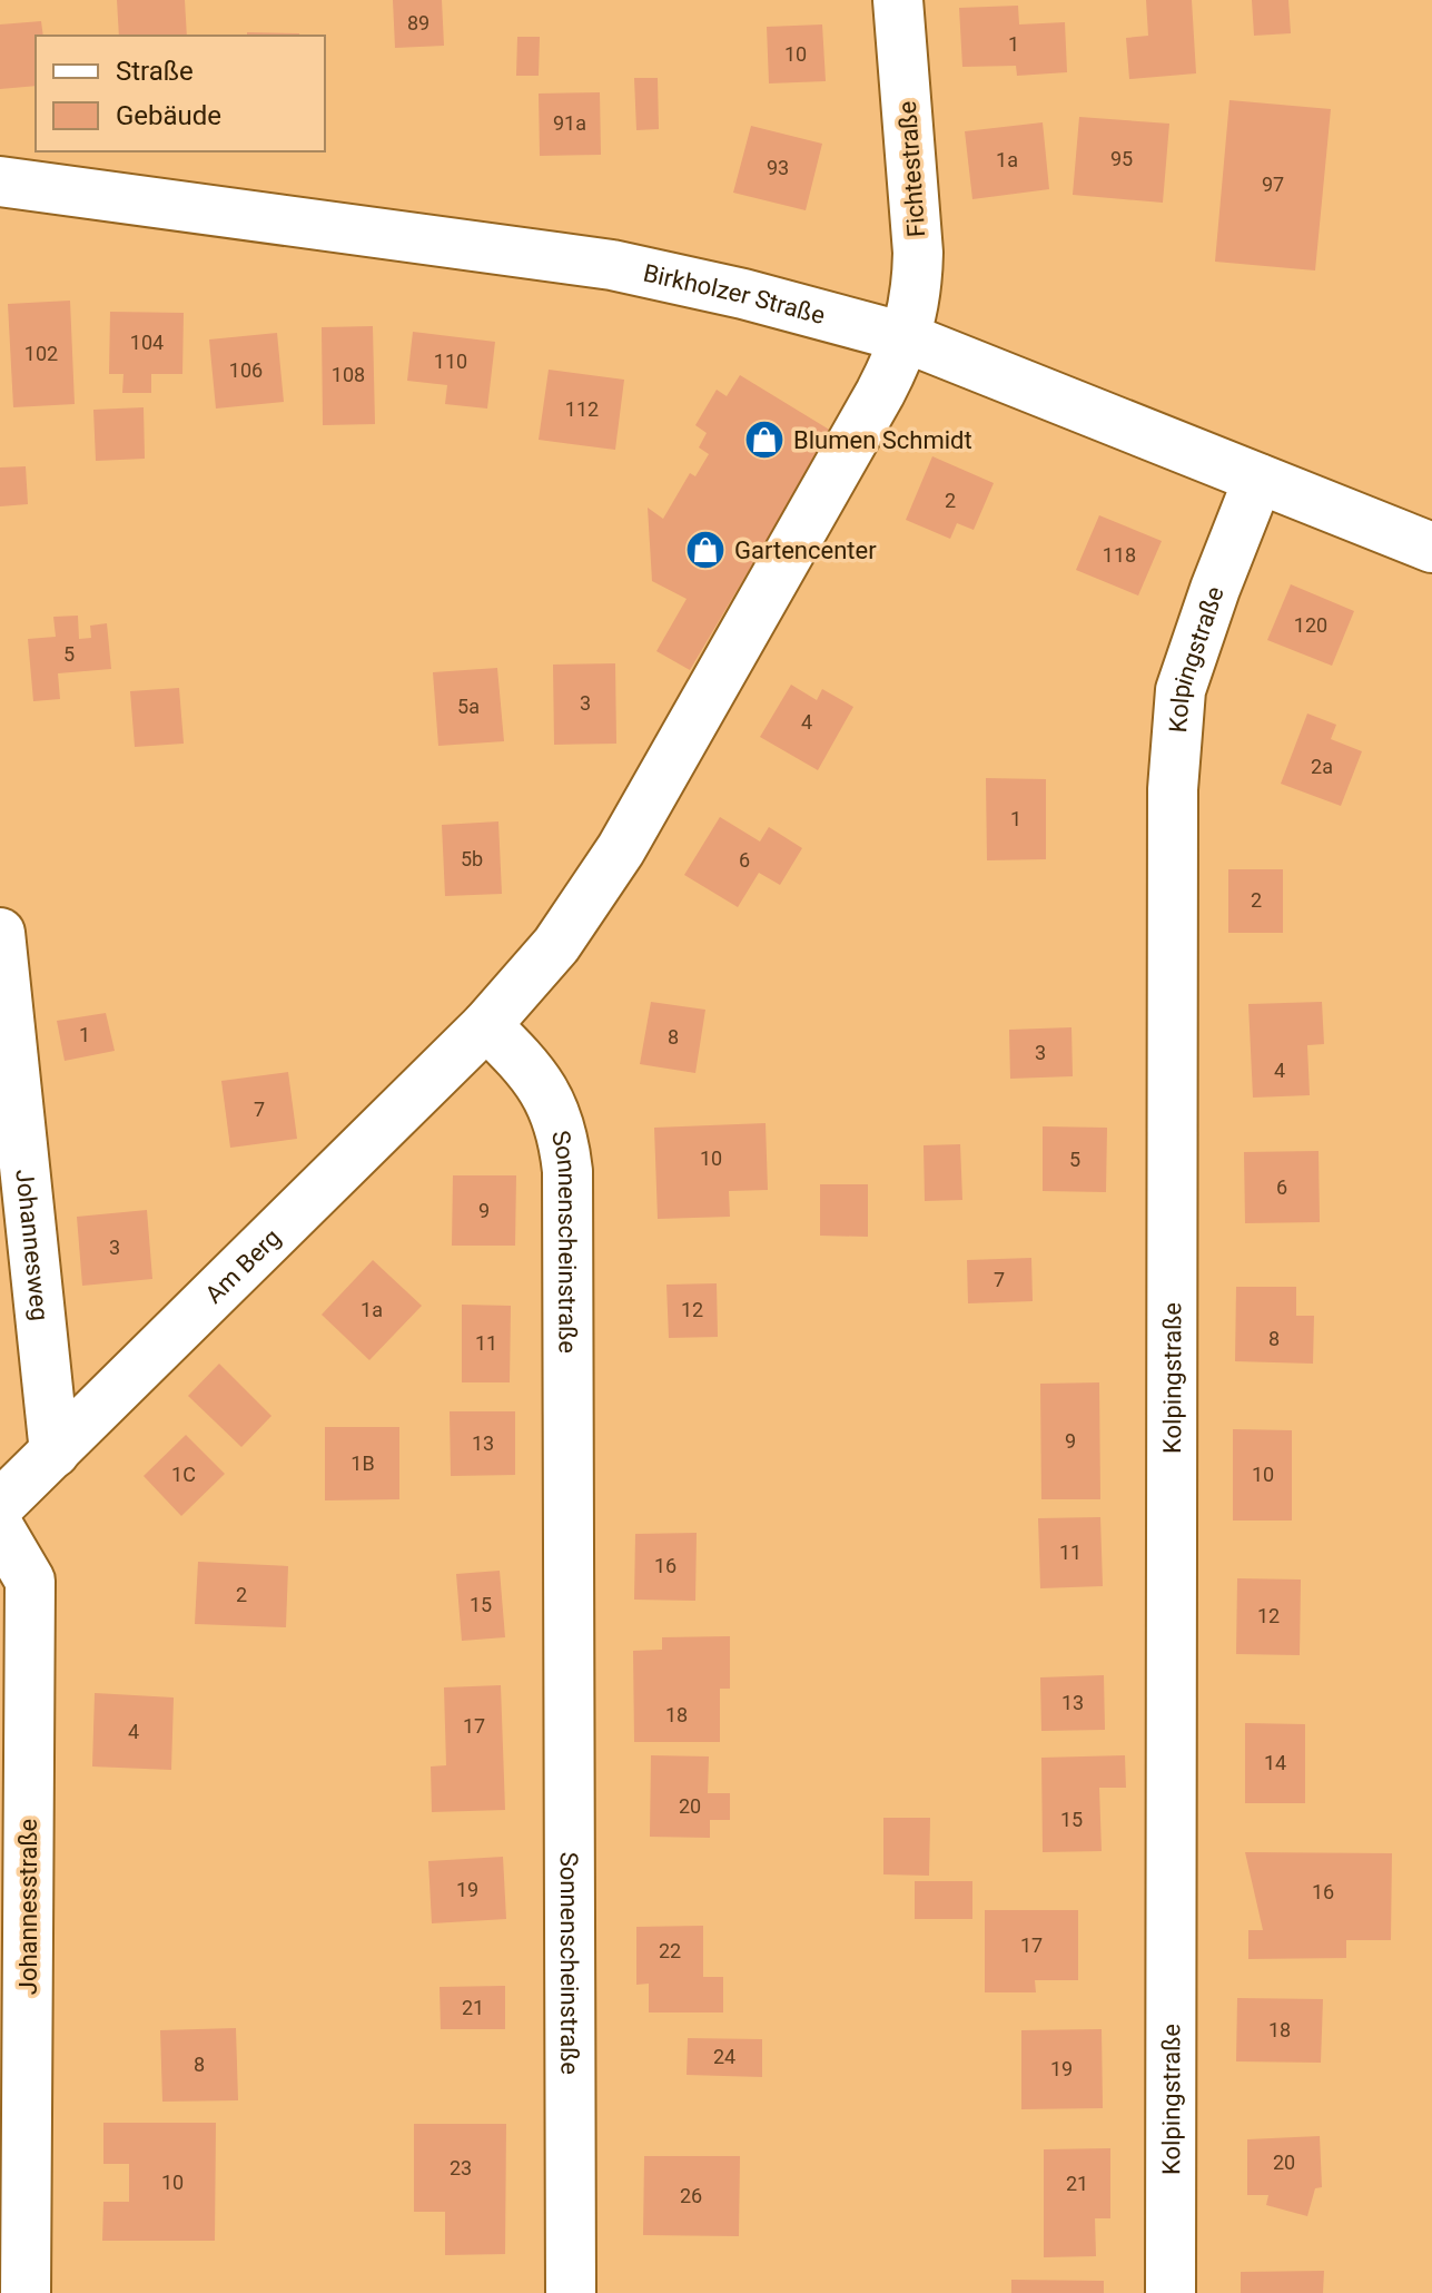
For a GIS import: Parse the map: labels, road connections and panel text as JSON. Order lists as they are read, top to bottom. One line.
{"streets":{"street":["Fichtestraße","Birkholzer Straße","Kolpingstraße","Sonnenscheinstraße","Johannesweg","Am Berg","Johannesstraße"]},"crossings":[["Fichtestraße","Birkholzer Straße"],["Birkholzer Straße","Kolpingstraße"],["Sonnenscheinstraße","Am Berg"],["Johannesweg","Am Berg"]],"places":{"shop":["Blumen Schmidt","Gartencenter"]},"house_numbers":["89","1","10","91a","95","1a","93","97","104","102","110","106","108","112","2","118","120","5","3","5a","4","2a","1","5b","6","2","1","8","3","4","7","10","5","6","9","3","7","1a","12","8","11","9","13","1B","1C","10","11","16","2","15","12","13","18","17","4","14","20","15","19","16","17","22","21","18","24","8","19","20","23","10","21","26"],"legend":["Straße","Gebäude"]}
